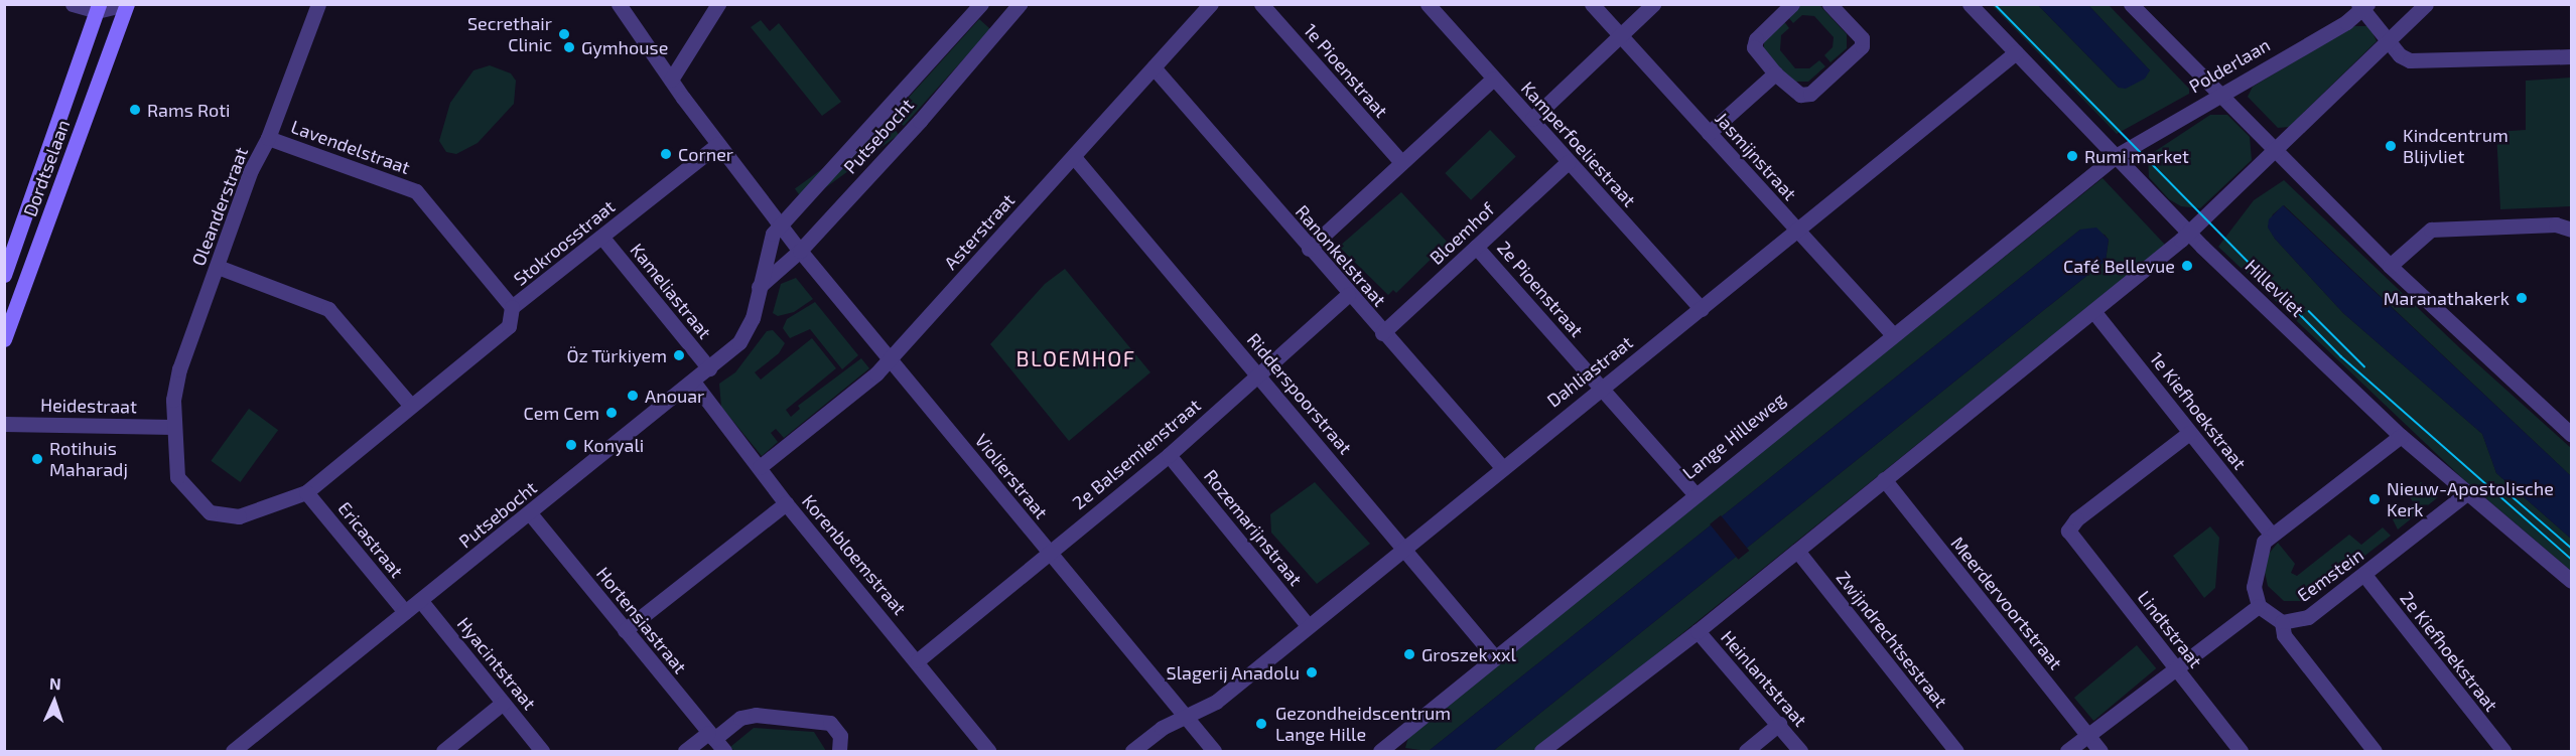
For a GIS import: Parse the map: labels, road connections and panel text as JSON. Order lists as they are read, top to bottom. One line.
{"streets":{"main road":["Dordtselaan"],"street":["Polderlaan","1e Pioenstraat","Putsebocht","Kamperfoeliestraat","Lavendelstraat","Jasmijnstraat","Oleanderstraat","Asterstraat","Bloemhof","Stokroosstraat","Ranonkelstraat","Hillevliet","2e Pioenstraat","Kameliastraat","Dahliastraat","Ridderspoorstraat","Heidestraat","1e Kiefhoekstraat","Lange Hilleweg","2e Balsemienstraat","Violierstraat","Rozemarijnstraat","Ericastraat","Korenbloemstraat","Eemstein","Meerdervoortstraat","Hortensiastraat","Lindtstraat","Zwijndrechtsestraat","2e Kiefhoekstraat","Hyacintstraat","Heinlantstraat"]},"crossings":[["Polderlaan","Hillevliet"],["Polderlaan","Lange Hilleweg"],["Putsebocht","Kameliastraat"],["Putsebocht","Violierstraat"],["Putsebocht","Ericastraat"],["Putsebocht","Korenbloemstraat"],["Putsebocht","Hortensiastraat"],["Putsebocht","Hyacintstraat"],["Kamperfoeliestraat","Bloemhof"],["Kamperfoeliestraat","Dahliastraat"],["Lavendelstraat","Oleanderstraat"],["Lavendelstraat","Stokroosstraat"],["Jasmijnstraat","Dahliastraat"],["Jasmijnstraat","Lange Hilleweg"],["Oleanderstraat","Stokroosstraat"],["Oleanderstraat","Heidestraat"],["Oleanderstraat","Ericastraat"],["Asterstraat","Ranonkelstraat"],["Asterstraat","Ridderspoorstraat"],["Asterstraat","Violierstraat"],["Asterstraat","Korenbloemstraat"],["Bloemhof","Ranonkelstraat"],["Bloemhof","2e Pioenstraat"],["Stokroosstraat","Kameliastraat"],["Stokroosstraat","Violierstraat"],["Stokroosstraat","Ericastraat"],["Ranonkelstraat","Dahliastraat"],["Ranonkelstraat","2e Balsemienstraat"],["Hillevliet","Dahliastraat"],["Hillevliet","Lange Hilleweg"],["Hillevliet","Eemstein"],["2e Pioenstraat","Dahliastraat"],["2e Pioenstraat","Lange Hilleweg"],["Dahliastraat","Ridderspoorstraat"],["Dahliastraat","Violierstraat"],["Dahliastraat","Rozemarijnstraat"],["Ridderspoorstraat","Lange Hilleweg"],["Ridderspoorstraat","2e Balsemienstraat"],["1e Kiefhoekstraat","Lindtstraat"],["2e Balsemienstraat","Violierstraat"],["2e Balsemienstraat","Rozemarijnstraat"],["2e Balsemienstraat","Korenbloemstraat"],["Eemstein","2e Kiefhoekstraat"]],"districts":["BLOEMHOF"],"places":["Secrethair Clinic","Gymhouse","Rams Roti","Kindcentrum Blijvliet","Corner","Rumi market","Café Bellevue","Maranathakerk","Öz Türkiyem","Anouar","Cem Cem","Konyali","Rotihuis Maharadj","Nieuw-Apostolische Kerk","Groszek xxl","Slagerij Anadolu","Gezondheidscentrum Lange Hille"],"north":"top"}
